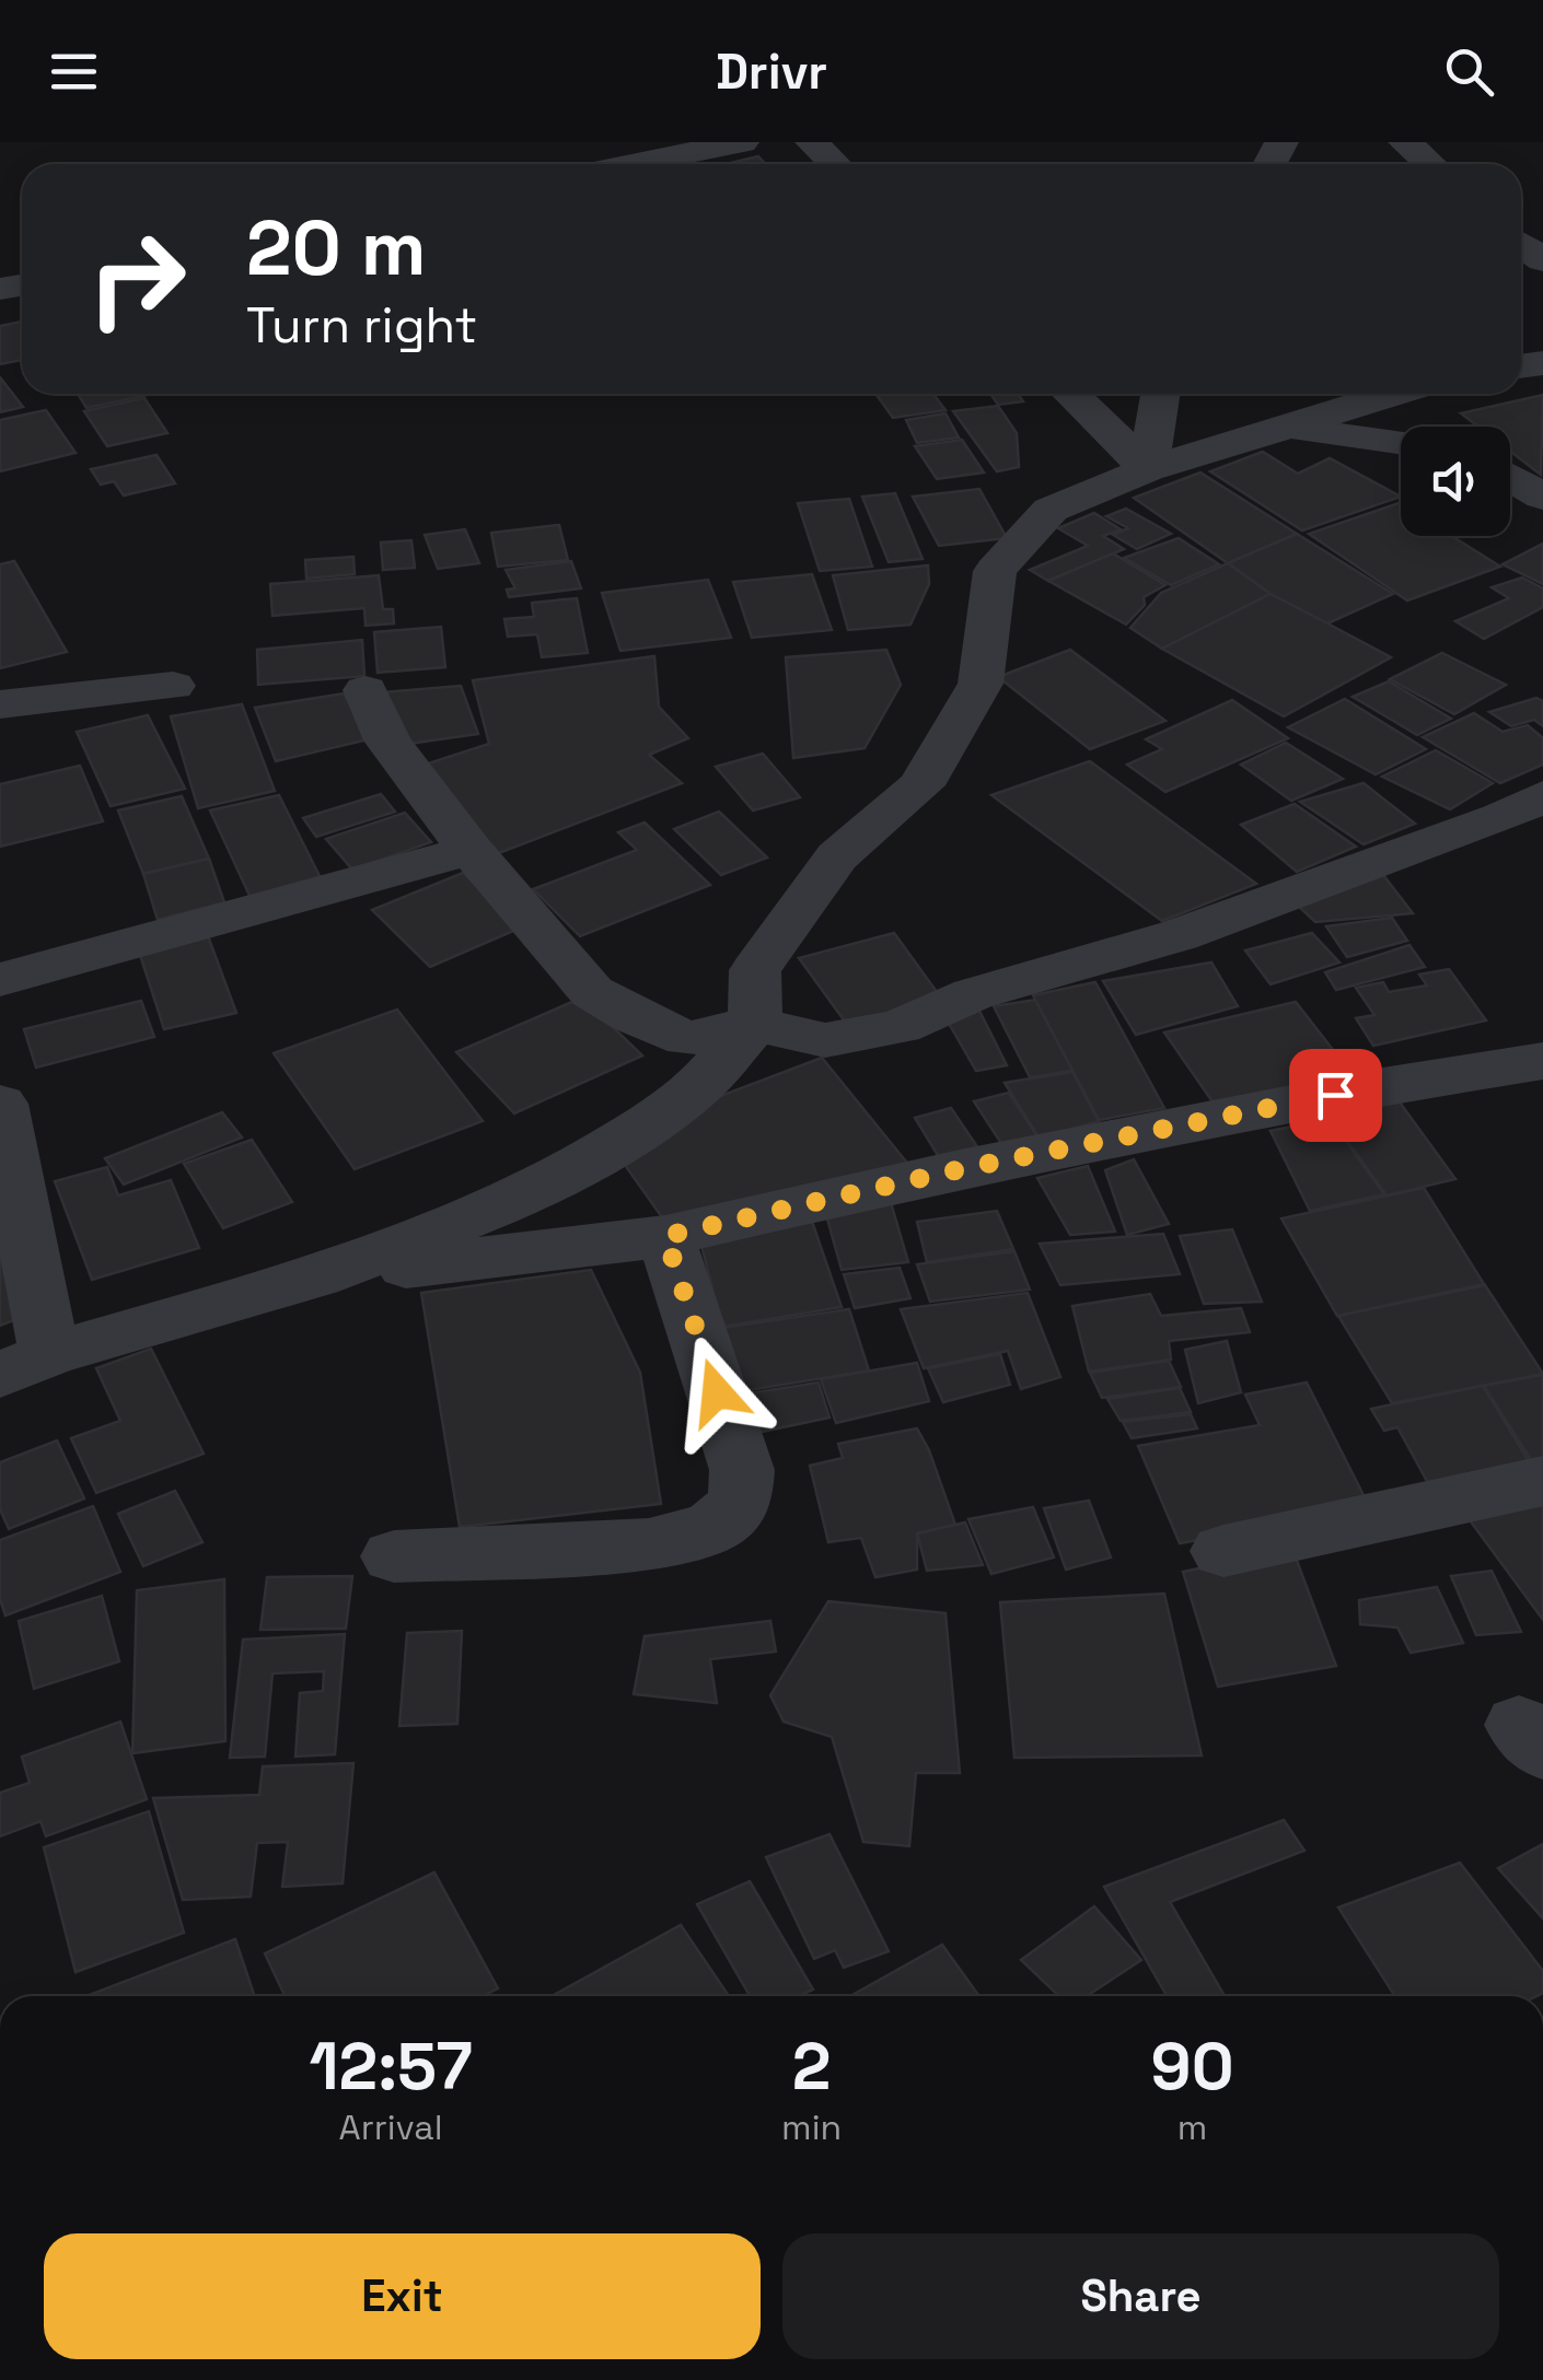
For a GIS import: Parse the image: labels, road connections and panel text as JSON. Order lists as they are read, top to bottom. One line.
{"page":{"header":"Drivr","turn":["20 m","Turn right"],"eta":["12:57","Arrival","2","min","90","m"],"buttons":["Exit","Share"]}}
